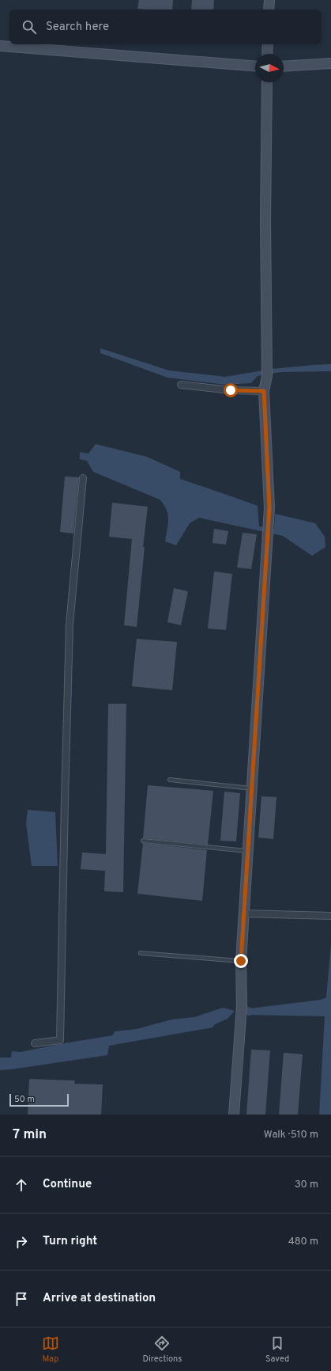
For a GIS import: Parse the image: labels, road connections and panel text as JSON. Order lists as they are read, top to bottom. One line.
{"scale_bar":"50 m","north":"right","page":{"search":"Search here","scale":"50 m","heading":["7 min","Walk · 510 m"],"list":[["Continue","30 m"],["Turn right","480 m"],"Arrive at destination"],"nav":["Map","Directions","Saved"]}}
